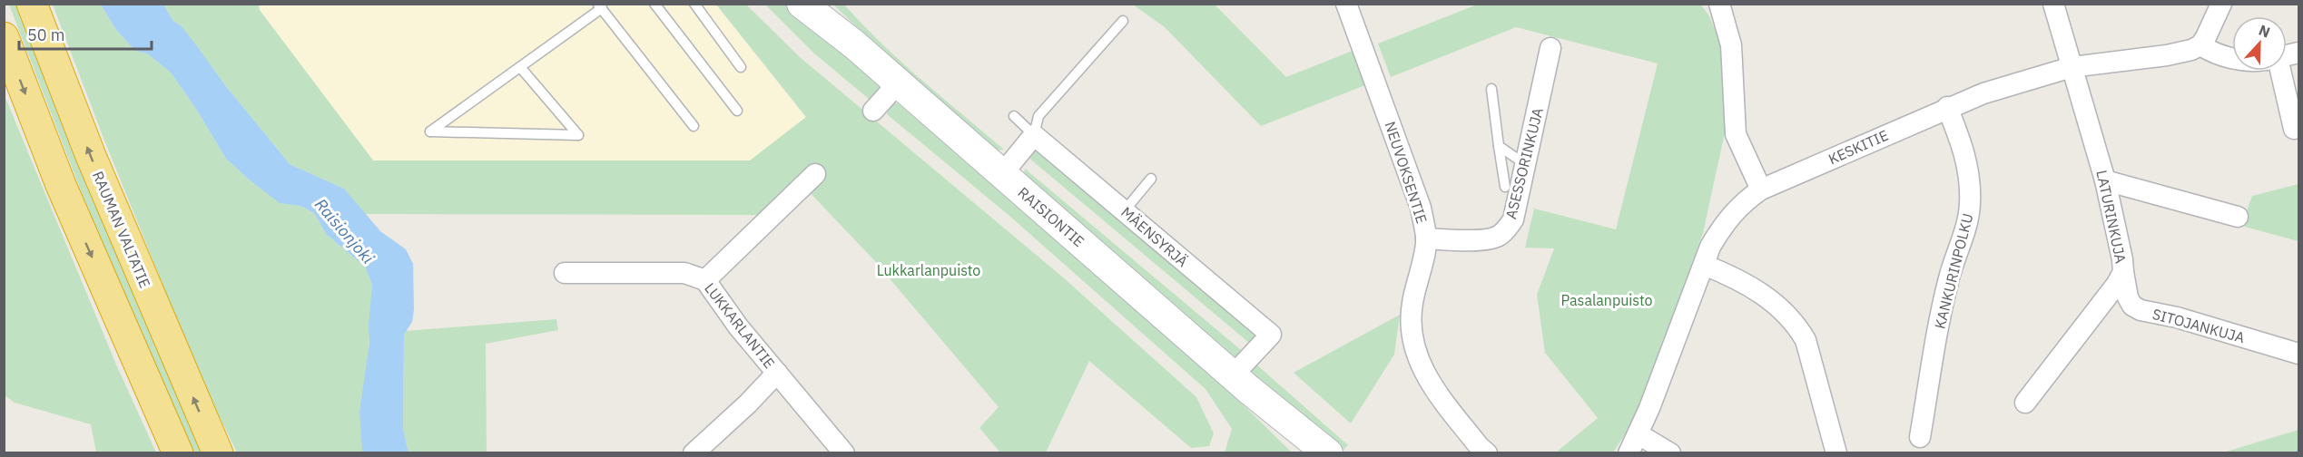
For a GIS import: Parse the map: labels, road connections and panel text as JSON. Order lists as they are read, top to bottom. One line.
{"streets":{"highway":["RAUMAN VALTATIE"],"main road":["RAISIONTIE"],"street":["KESKITIE","ASESSORINKUJA","NEUVOKSENTIE","LATURINKUJA","MÄENSYRJÄ","KANKURINPOLKU","LUKKARLANTIE","SITOJANKUJA"]},"crossings":[["KESKITIE","LATURINKUJA"],["KESKITIE","KANKURINPOLKU"],["ASESSORINKUJA","NEUVOKSENTIE"],["RAISIONTIE","MÄENSYRJÄ"],["LATURINKUJA","SITOJANKUJA"]],"water":["Raisionjoki"],"parks":["Lukkarlanpuisto","Pasalanpuisto"],"scale_bar":"50 m","north":"top"}
